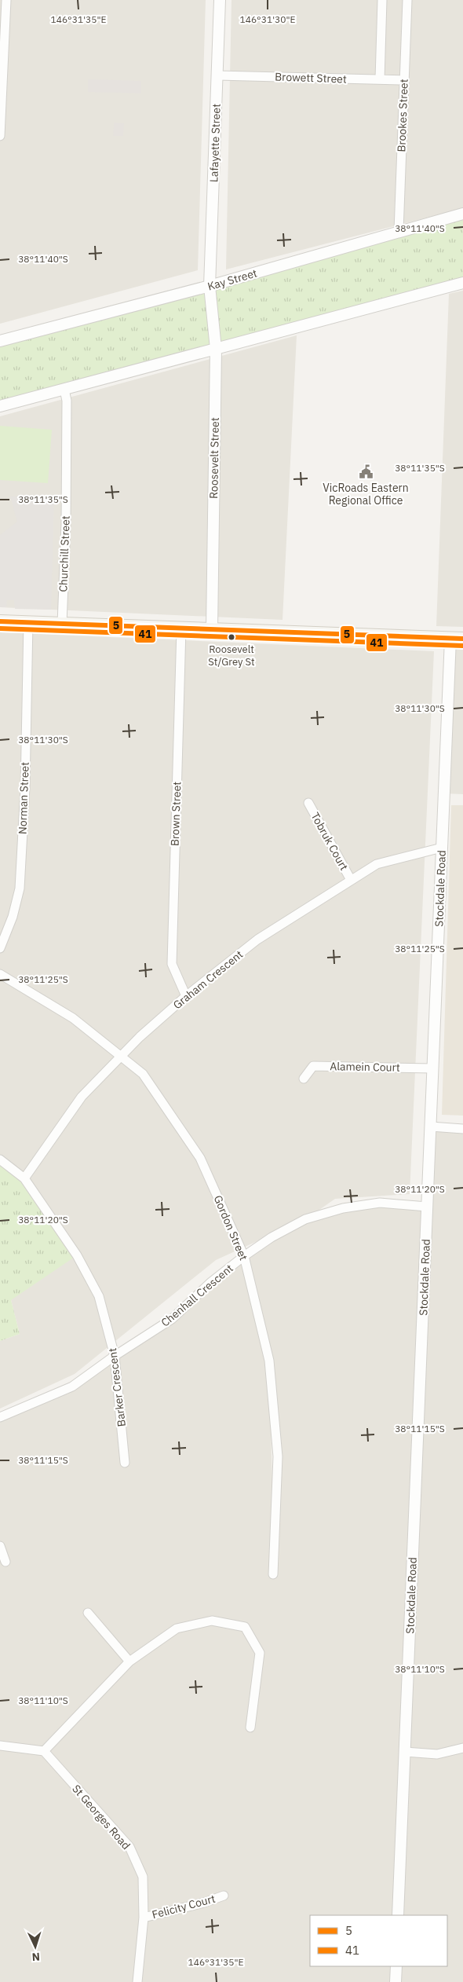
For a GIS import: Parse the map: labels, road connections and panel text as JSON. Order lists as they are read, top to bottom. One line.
{"streets":{"street":["Browett Street","Brookes Street","Lafayette Street","Kay Street","Roosevelt Street","Churchill Street","Norman Street","Brown Street","Tobruk Court","Stockdale Road","Graham Crescent","Alamein Court","Gordon Street","Chenhall Crescent","Barker Crescent","St Georges Road","Felicity Court"]},"crossings":[["Browett Street","Brookes Street"],["Browett Street","Lafayette Street"],["Brookes Street","Kay Street"],["Lafayette Street","Kay Street"],["Lafayette Street","Roosevelt Street"],["Kay Street","Roosevelt Street"],["Brown Street","Graham Crescent"],["Tobruk Court","Graham Crescent"],["Stockdale Road","Graham Crescent"],["Stockdale Road","Alamein Court"],["Stockdale Road","Chenhall Crescent"],["Graham Crescent","Gordon Street"],["Graham Crescent","Barker Crescent"],["Gordon Street","Chenhall Crescent"],["Chenhall Crescent","Barker Crescent"],["St Georges Road","Felicity Court"]],"places":{"public building":["VicRoads Eastern Regional Office"],"other":["Roosevelt St/Grey St"]},"lines":["transit line 5","transit line 41"],"legend":["5","41"],"north":"bottom","coordinates":["146°31'35\"E","146°31'30\"E","38°11'40\"S","38°11'35\"S","38°11'30\"S","38°11'25\"S","38°11'20\"S","38°11'15\"S","38°11'10\"S"]}
